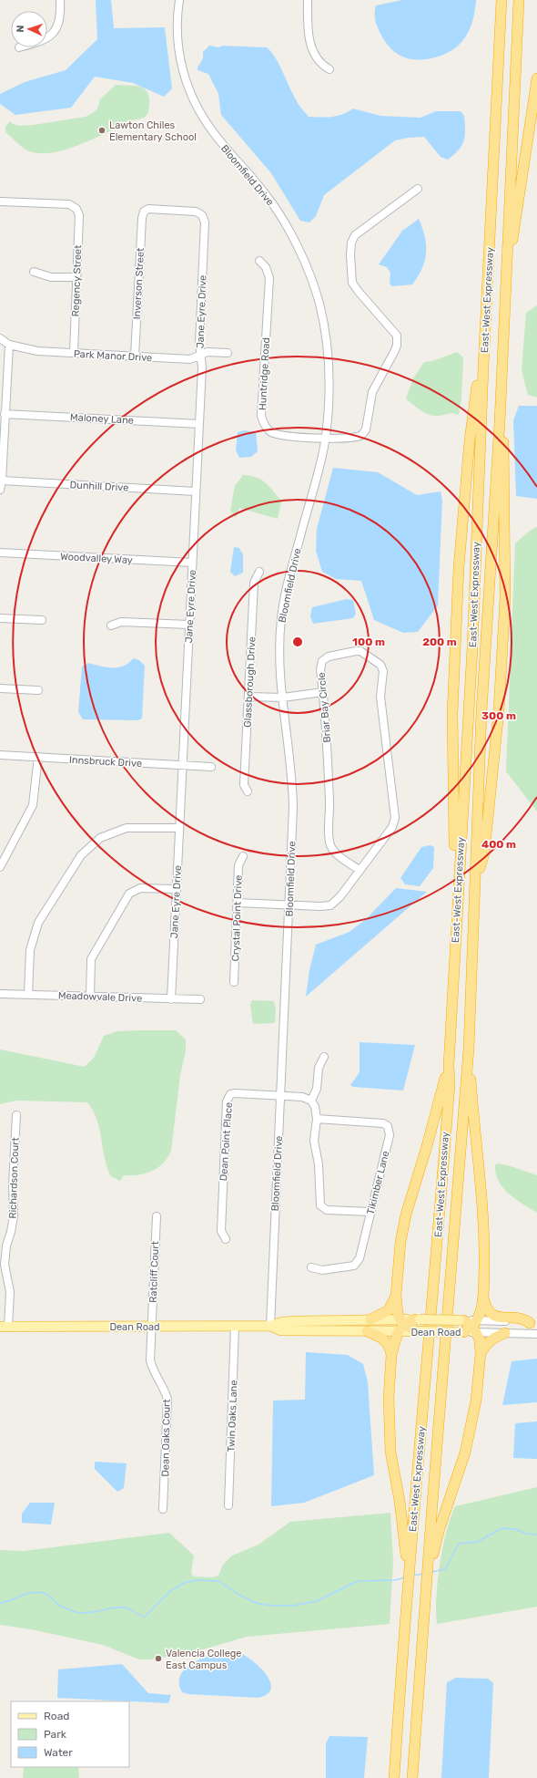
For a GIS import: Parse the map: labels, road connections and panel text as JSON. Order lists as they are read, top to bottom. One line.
{"streets":{"highway":["East-West Expressway"],"main road":["Dean Road"],"street":["Bloomfield Drive","Regency Street","Inverson Street","Jane Eyre Drive","Park Manor Drive","Huntridge Road","Maloney Lane","Dunhill Drive","Woodvalley Way","Glassborough Drive","Briar Bay Circle","Innsbruck Drive","Crystal Point Drive","Meadowvale Drive","Dean Point Place","Richardson Court","Tikimber Lane","Ratcliff Court","Twin Oaks Lane","Dean Oaks Court"]},"crossings":[["Bloomfield Drive","Huntridge Road"],["Bloomfield Drive","Briar Bay Circle"],["Bloomfield Drive","Dean Point Place"],["Bloomfield Drive","Dean Road"],["Regency Street","Park Manor Drive"],["Inverson Street","Jane Eyre Drive"],["Inverson Street","Park Manor Drive"],["Jane Eyre Drive","Park Manor Drive"],["Jane Eyre Drive","Maloney Lane"],["Jane Eyre Drive","Dunhill Drive"],["Jane Eyre Drive","Woodvalley Way"],["Jane Eyre Drive","Innsbruck Drive"],["Jane Eyre Drive","Meadowvale Drive"],["Richardson Court","Dean Road"],["Ratcliff Court","Dean Road"],["Ratcliff Court","Dean Oaks Court"],["Dean Road","Twin Oaks Lane"],["Dean Road","Dean Oaks Court"]],"places":["Lawton Chiles Elementary School","Valencia College East Campus"],"legend":["Road","Park","Water"],"north":"left","rings":["100 m","200 m","300 m","400 m"]}
